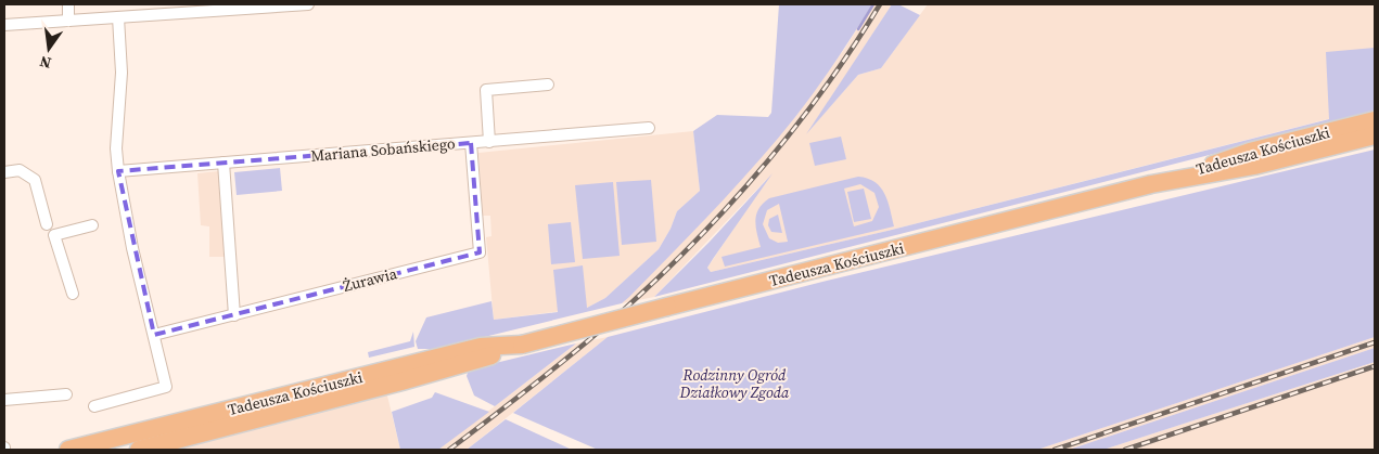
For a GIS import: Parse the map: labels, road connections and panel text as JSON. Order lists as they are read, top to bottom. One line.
{"streets":{"main road":["Tadeusza Kościuszki"],"street":["Mariana Sobańskiego","Żurawia"]},"crossings":[["Mariana Sobańskiego","Żurawia"]],"parks":["Rodzinny Ogród Działkowy Zgoda"],"north":"bottom"}
